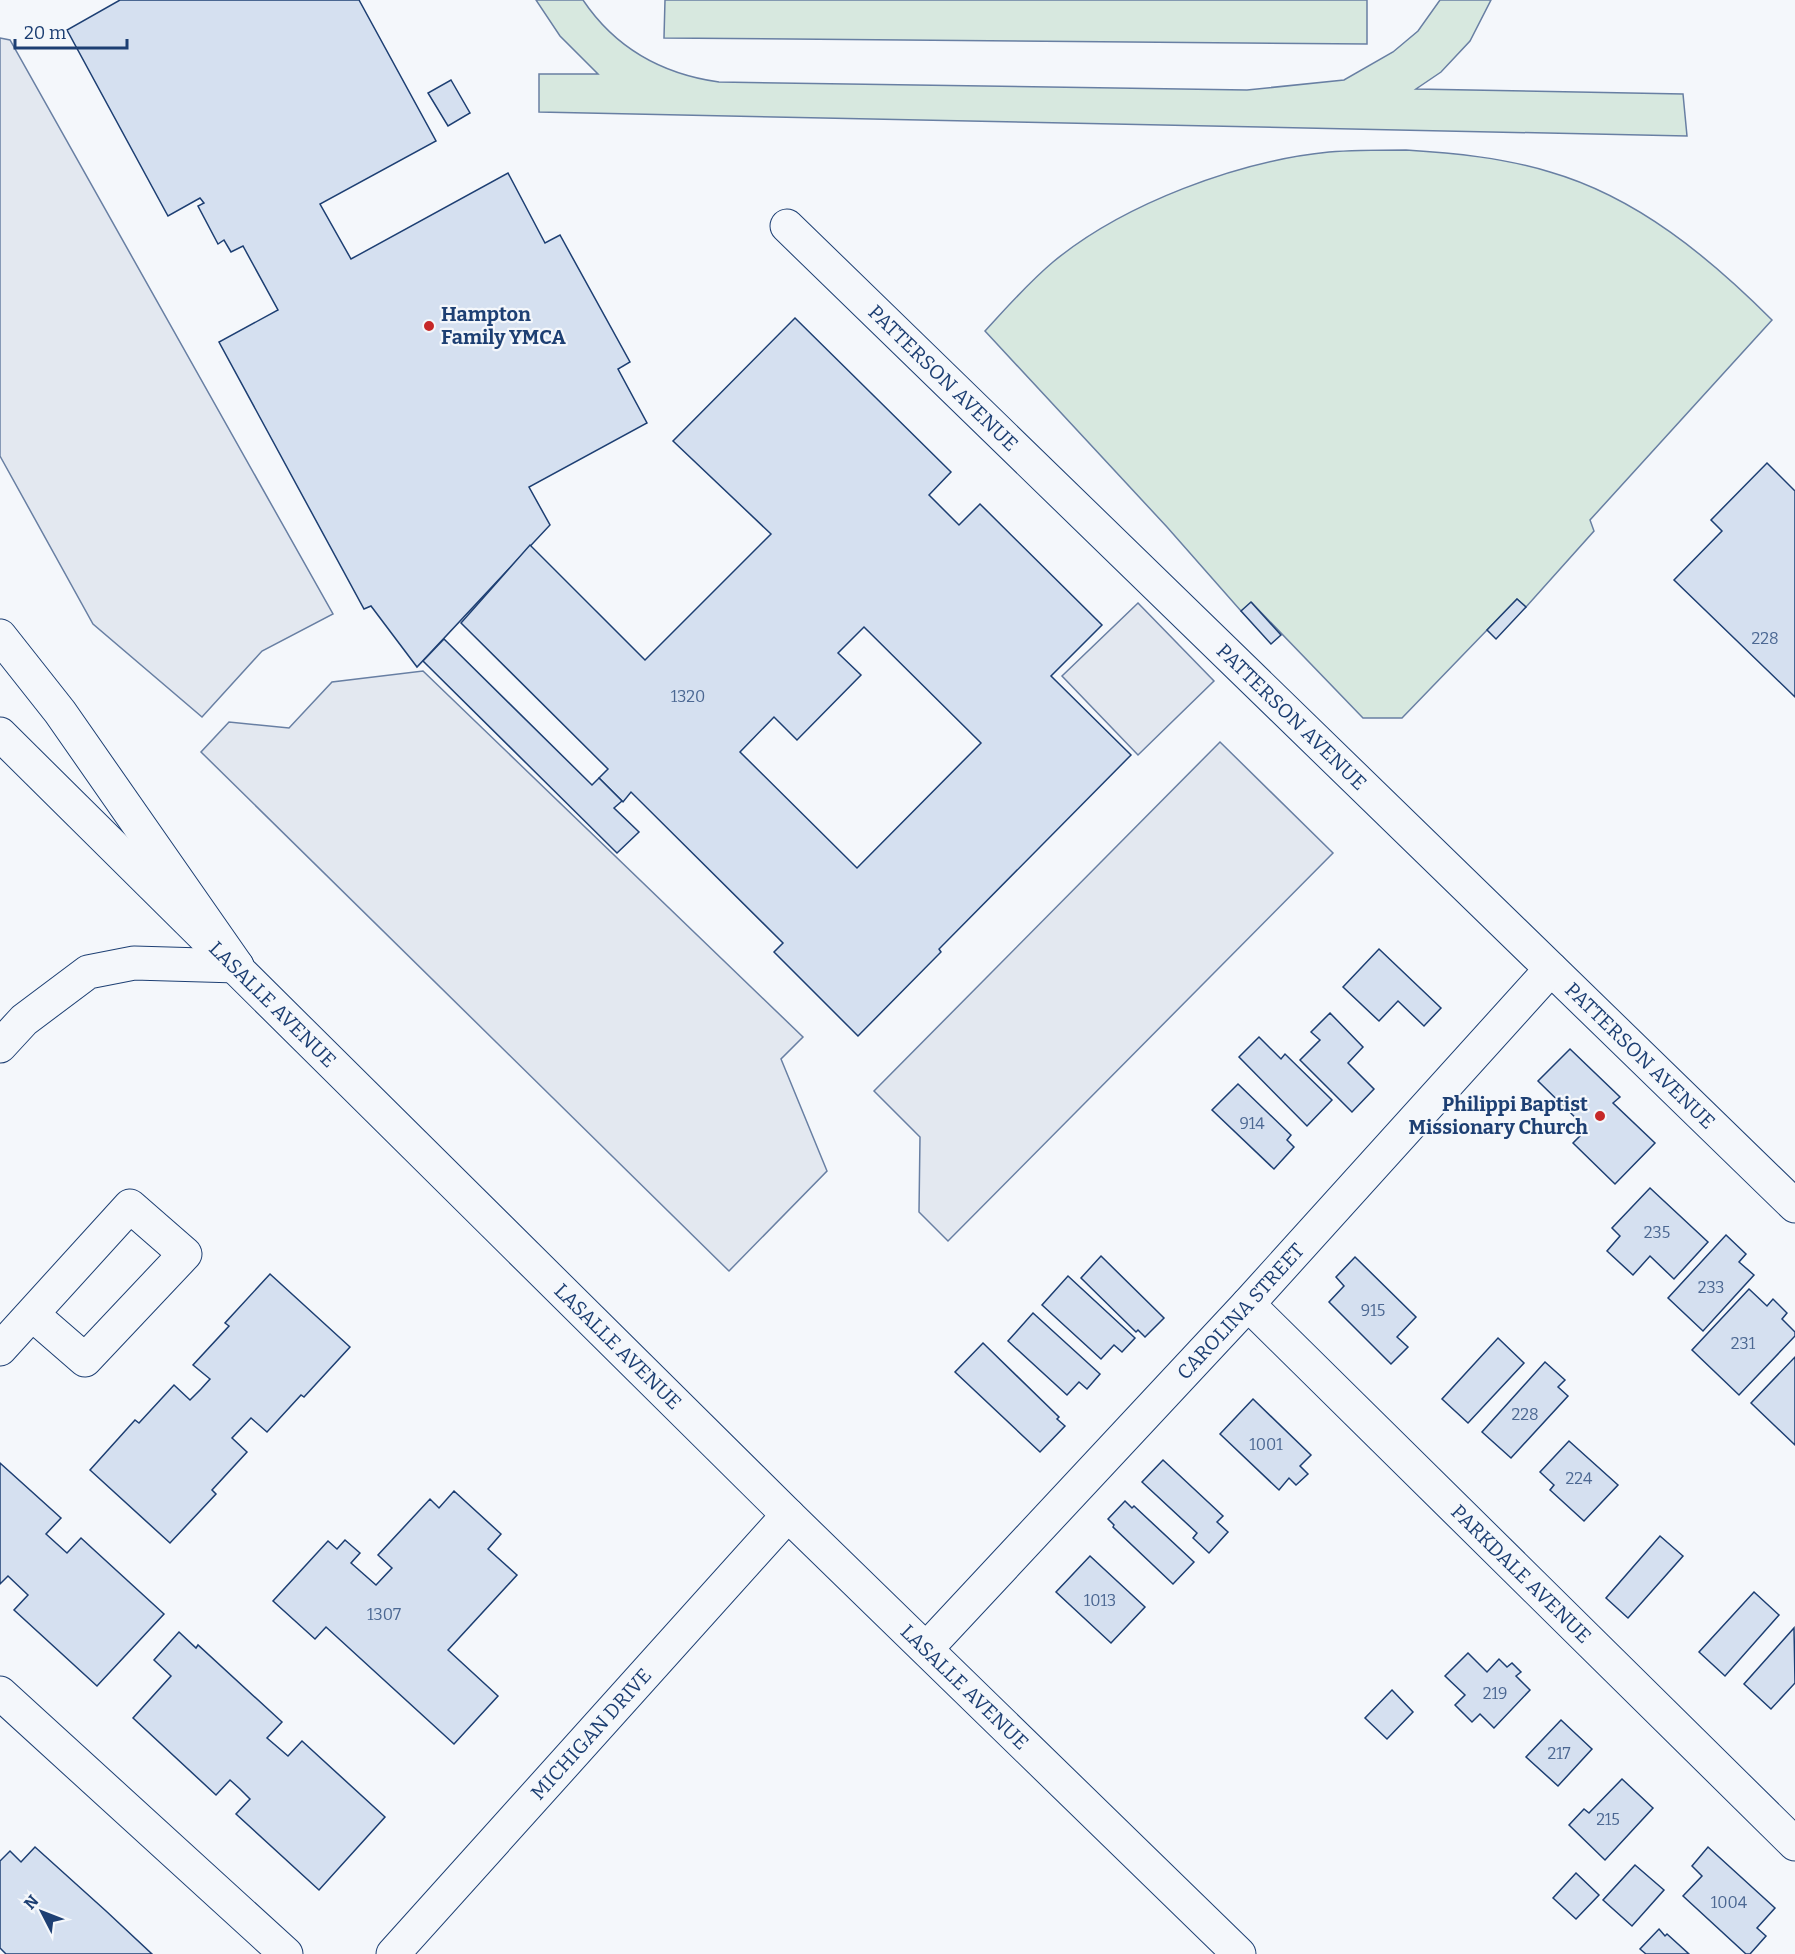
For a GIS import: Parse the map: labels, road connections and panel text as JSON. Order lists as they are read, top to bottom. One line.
{"streets":{"main road":["PATTERSON AVENUE","LASALLE AVENUE","CAROLINA STREET","PARKDALE AVENUE","MICHIGAN DRIVE"]},"crossings":[["PATTERSON AVENUE","CAROLINA STREET"],["LASALLE AVENUE","CAROLINA STREET"],["LASALLE AVENUE","MICHIGAN DRIVE"],["CAROLINA STREET","PARKDALE AVENUE"]],"places":["Hampton Family YMCA","Philippi Baptist Missionary Church"],"house_numbers":["228","1320","914","235","233","915","231","228","1001","224","1013","1307","219","217","215","1004"],"scale_bar":"20 m","north":"top left"}
